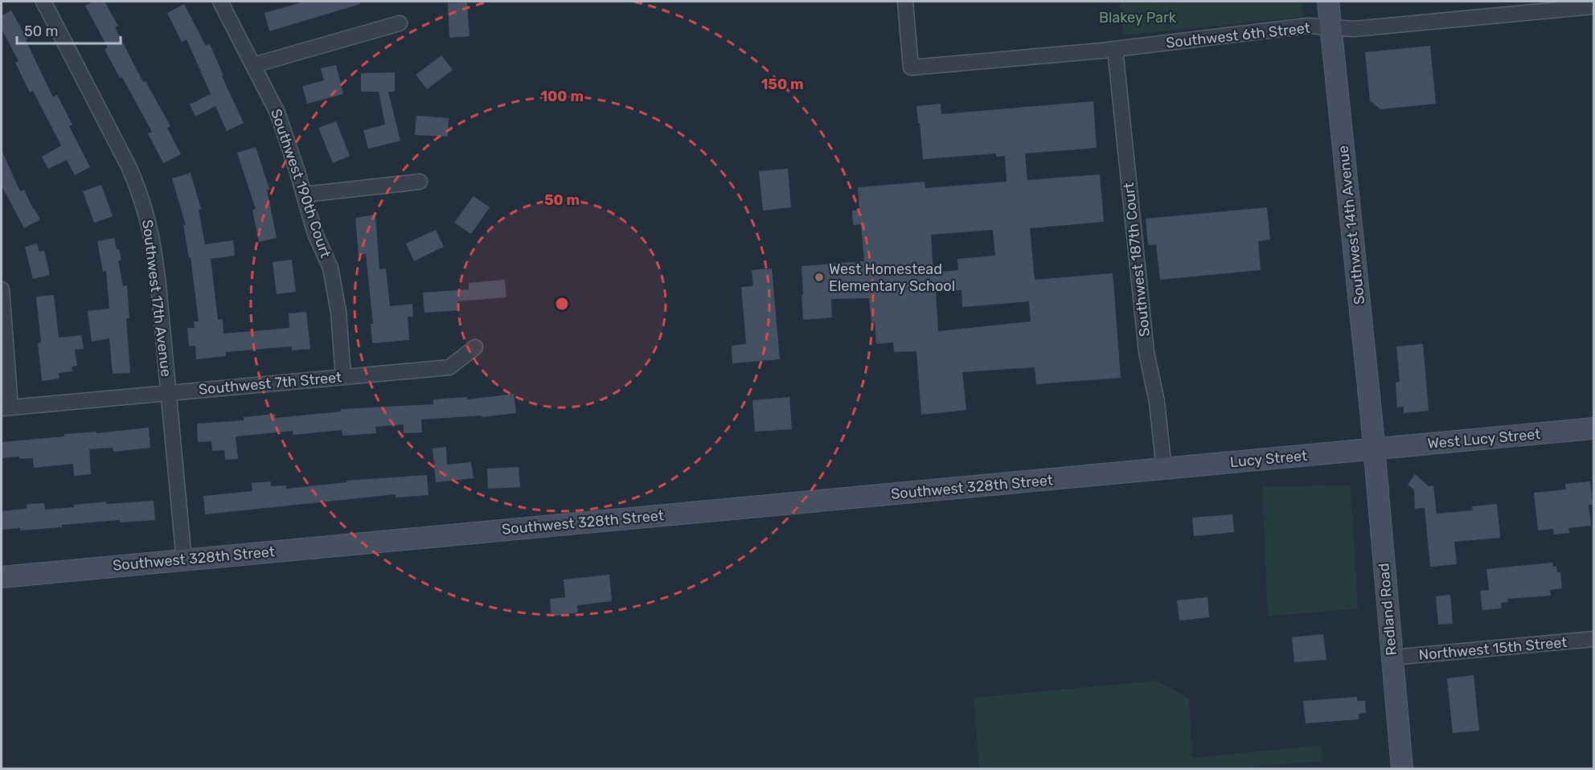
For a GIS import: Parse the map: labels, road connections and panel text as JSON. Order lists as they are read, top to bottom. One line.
{"streets":{"street":["Southwest 6th Street","Southwest 190th Court","Southwest 14th Avenue","Southwest 187th Court","Southwest 17th Avenue","Southwest 7th Street","West Lucy Street","Lucy Street","Southwest 328th Street","Redland Road","Northwest 15th Street"]},"crossings":[["Southwest 6th Street","Southwest 14th Avenue"],["Southwest 6th Street","Southwest 187th Court"],["Southwest 190th Court","Southwest 7th Street"],["Southwest 14th Avenue","West Lucy Street"],["Southwest 14th Avenue","Lucy Street"],["Southwest 14th Avenue","Redland Road"],["Southwest 187th Court","Lucy Street"],["Southwest 187th Court","Southwest 328th Street"],["Southwest 17th Avenue","Southwest 7th Street"],["Southwest 17th Avenue","Southwest 328th Street"],["West Lucy Street","Lucy Street"],["West Lucy Street","Redland Road"],["Lucy Street","Southwest 328th Street"],["Lucy Street","Redland Road"],["Redland Road","Northwest 15th Street"]],"parks":["Blakey Park"],"places":["West Homestead Elementary School"],"scale_bar":"50 m","rings":["150 m","100 m","50 m"]}
